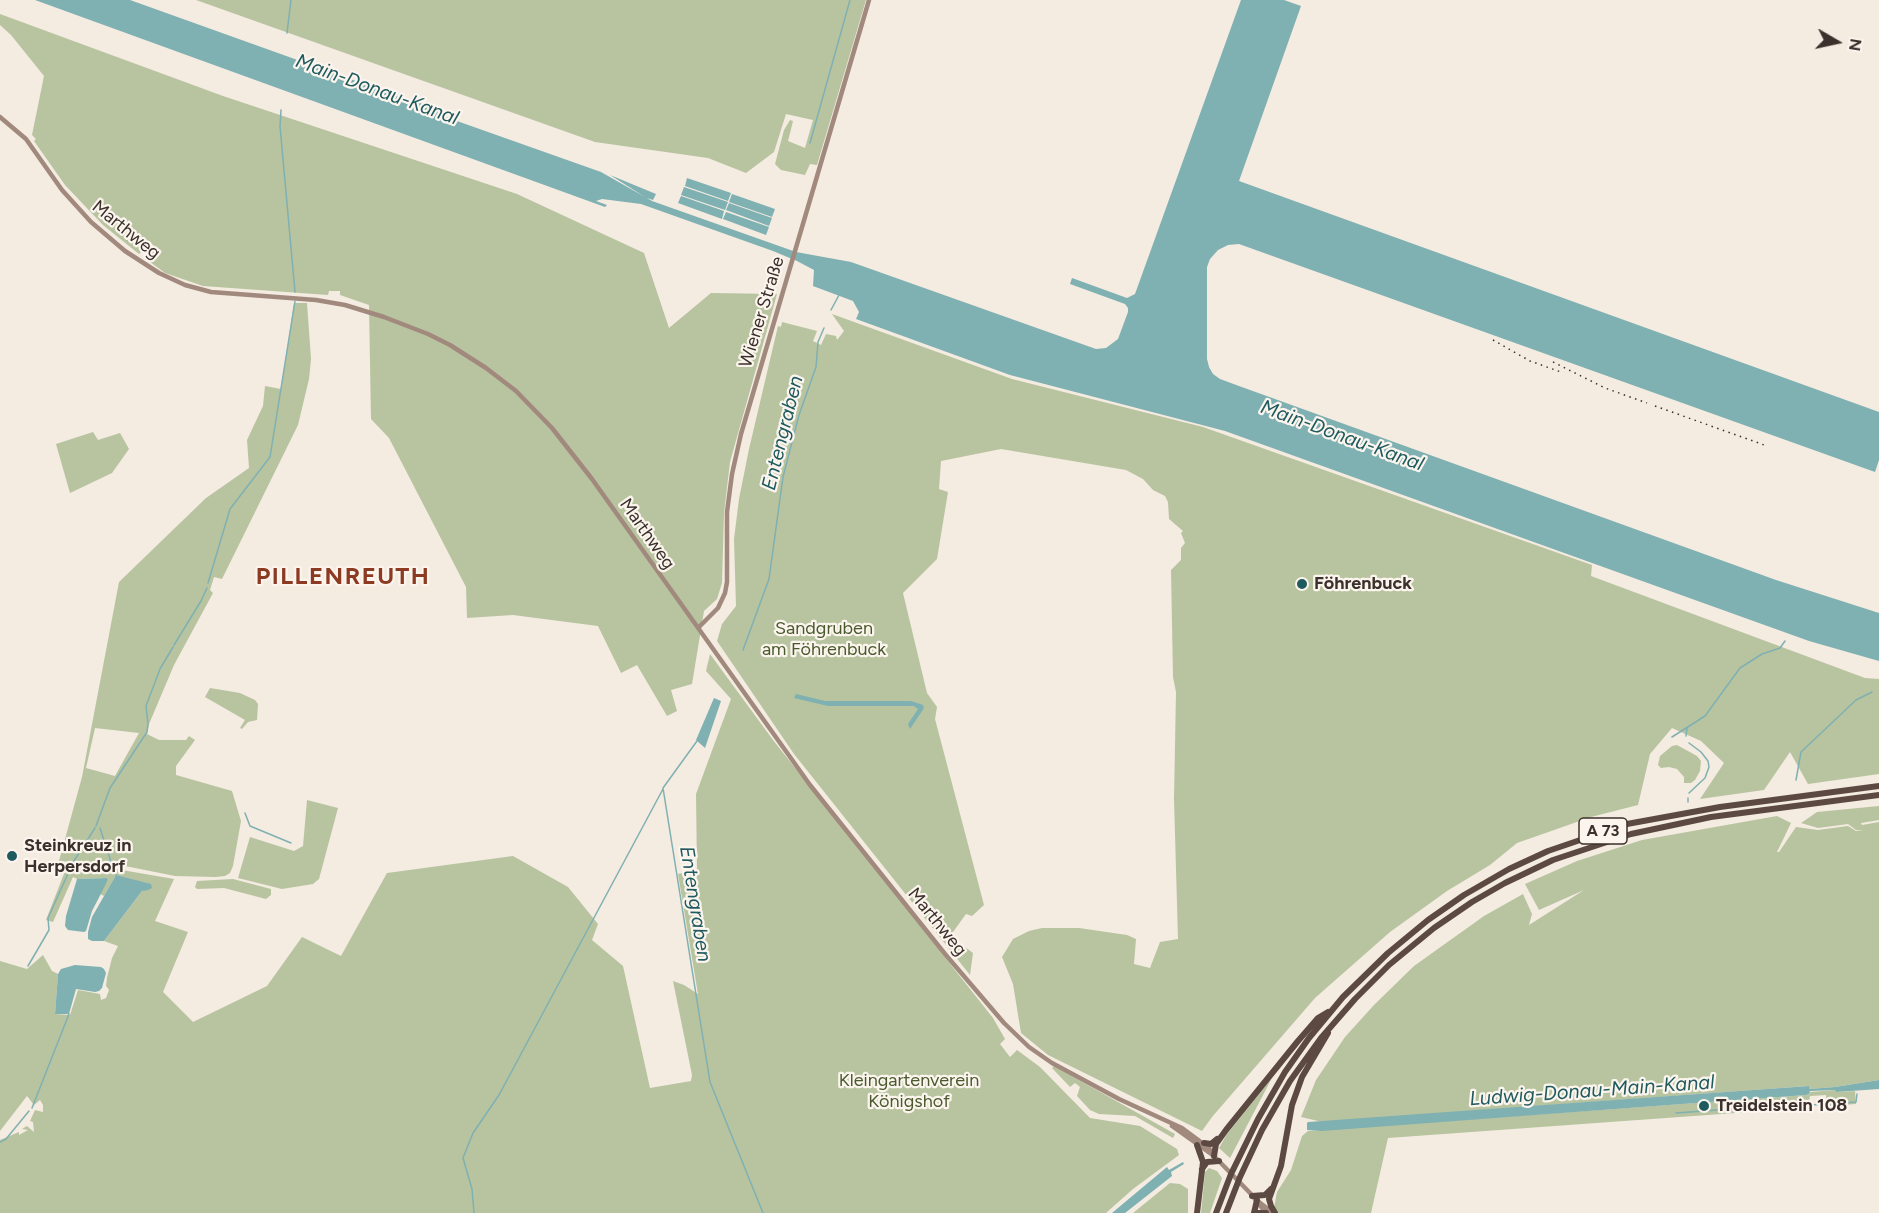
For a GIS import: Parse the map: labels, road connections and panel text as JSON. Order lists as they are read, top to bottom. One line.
{"streets":{"highway":["A 73"],"main road":["Marthweg","Wiener Straße"]},"crossings":[["Marthweg","Wiener Straße"]],"districts":["PILLENREUTH"],"water":["Main-Donau-Kanal","Entengraben","Ludwig-Donau-Main-Kanal"],"parks":["Sandgruben am Föhrenbuck","Kleingartenverein Königshof"],"places":["Föhrenbuck","Steinkreuz in Herpersdorf","Treidelstein 108"],"north":"right"}
